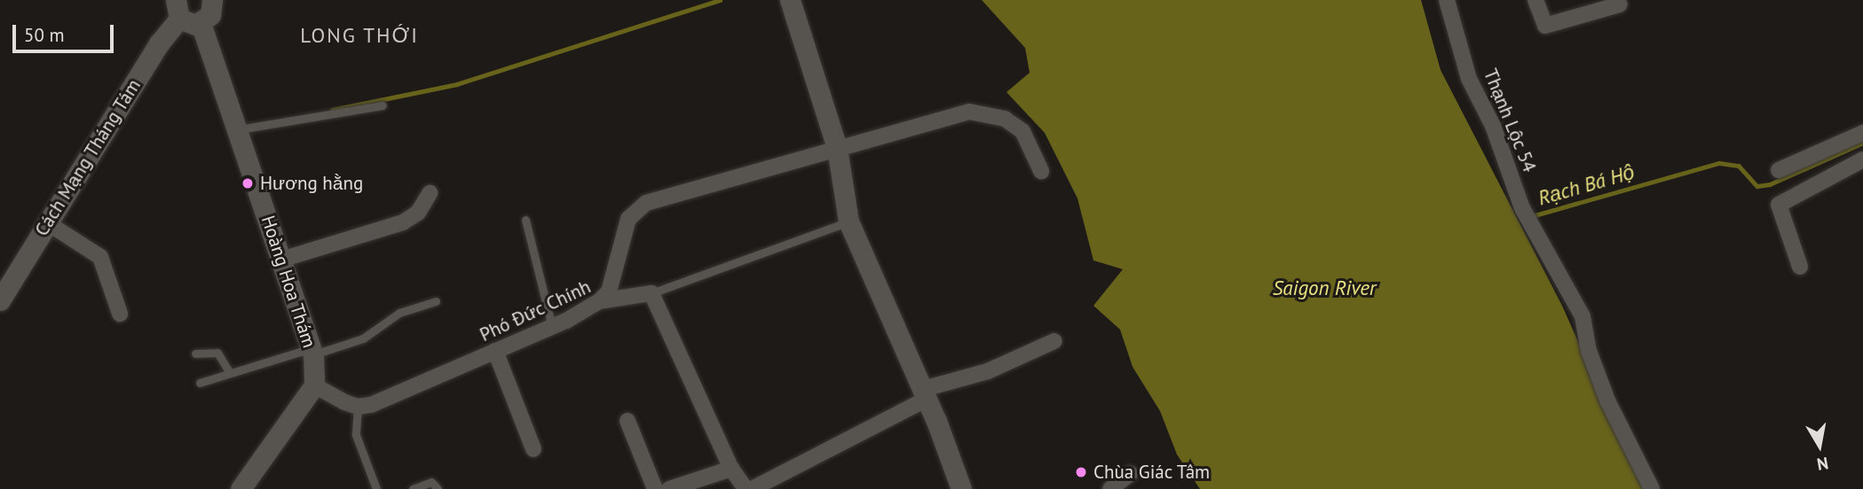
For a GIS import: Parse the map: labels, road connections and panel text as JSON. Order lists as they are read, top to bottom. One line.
{"streets":{"street":["Thạnh Lộc 54","Cách Mạng Tháng Tám","Hoàng Hoa Thám","Phó Đức Chính"]},"districts":["LONG THỚI"],"water":["Rạch Bá Hộ","Saigon River"],"places":["Hương hằng","Chùa Giác Tâm"],"scale_bar":"50 m","north":"bottom"}
